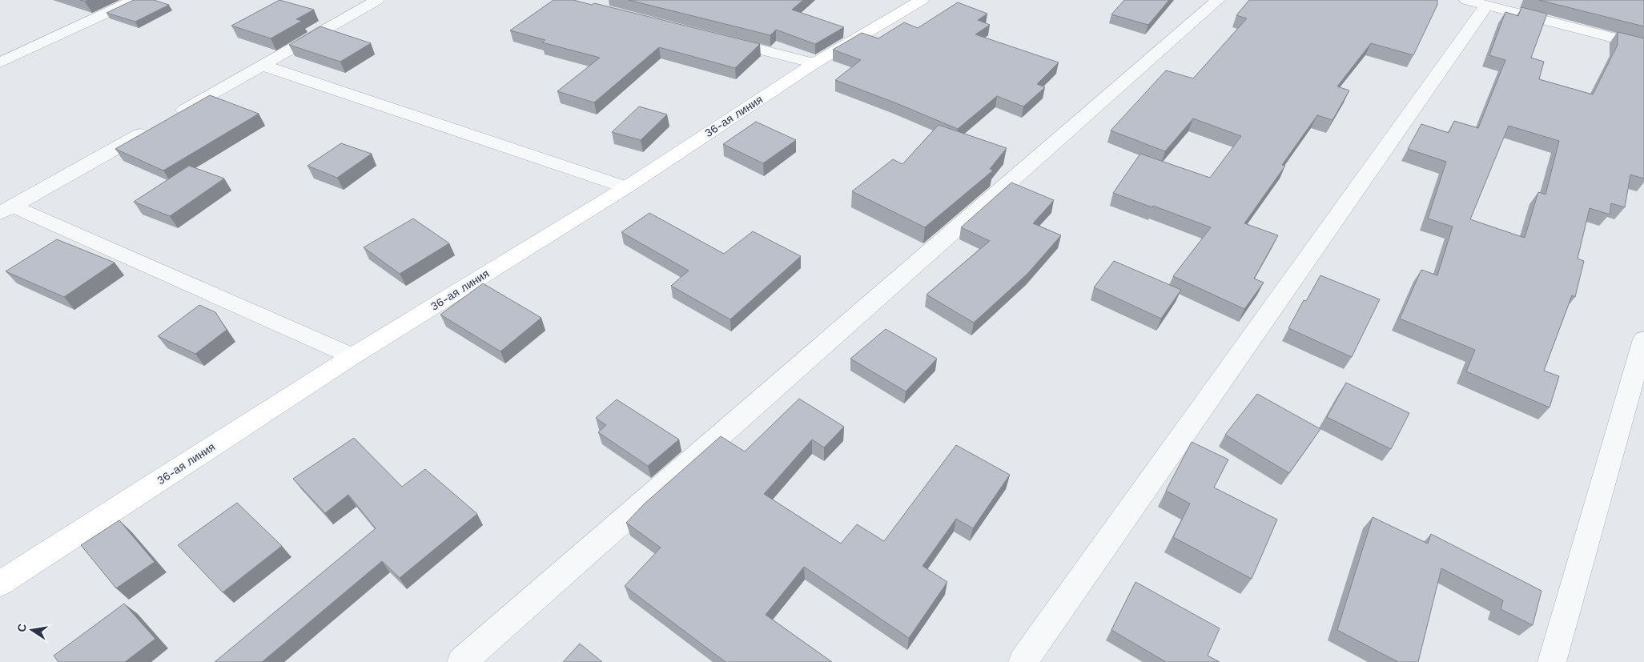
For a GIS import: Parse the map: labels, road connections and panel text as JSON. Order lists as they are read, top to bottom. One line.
{"streets":{"street":["36-ая линия"]},"north":"left"}
